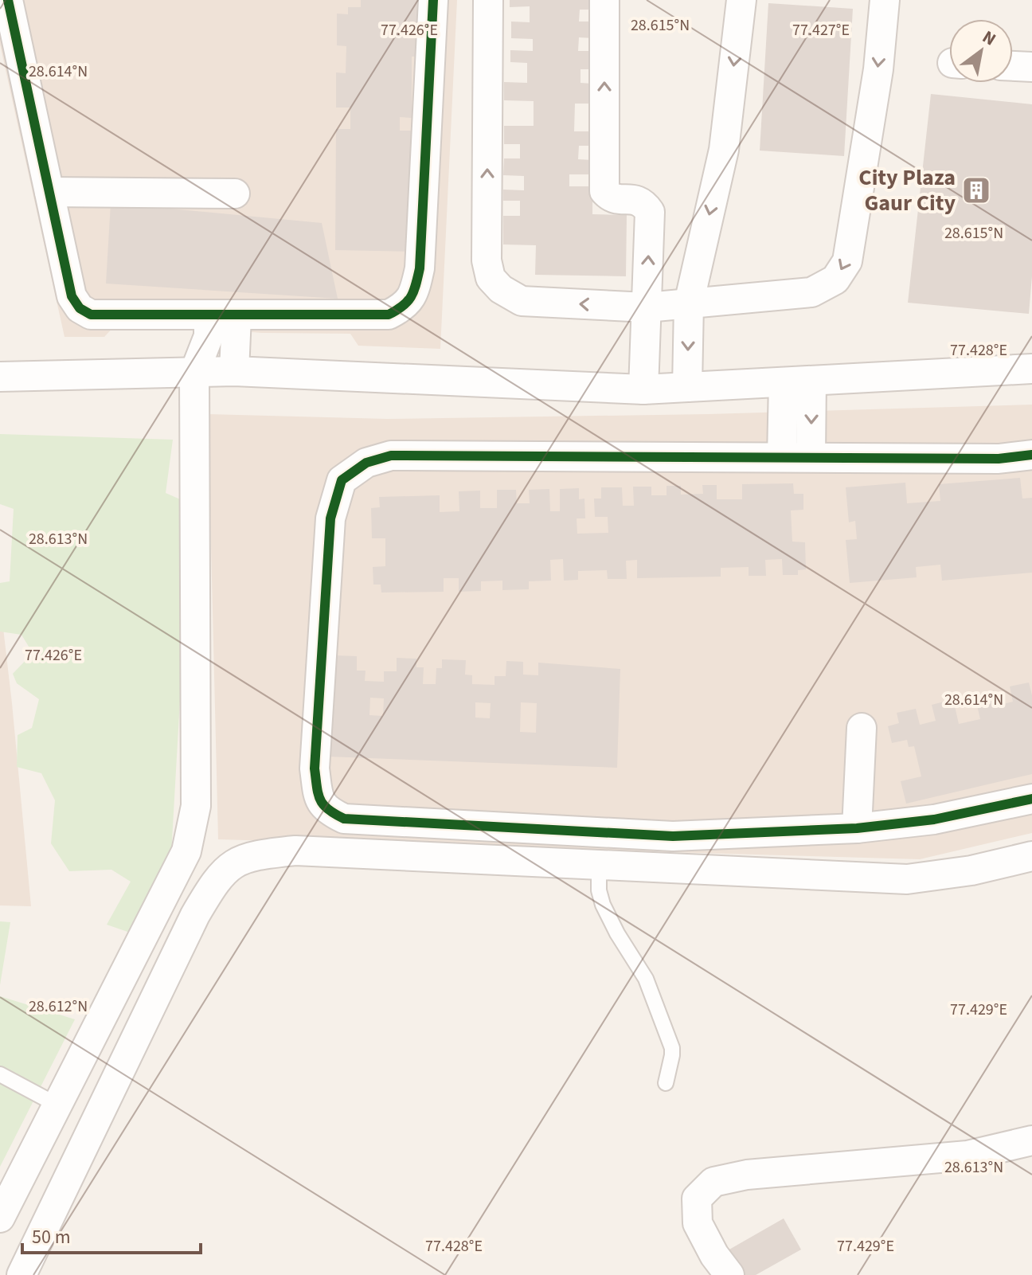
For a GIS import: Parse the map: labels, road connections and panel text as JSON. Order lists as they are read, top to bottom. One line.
{"places":{"building":["City Plaza Gaur City"]},"scale_bar":"50 m","north":"top right","coordinates":["28.615°N","77.426°E","77.427°E","28.614°N","77.428°E","28.613°N","28.612°N","77.429°E"]}
